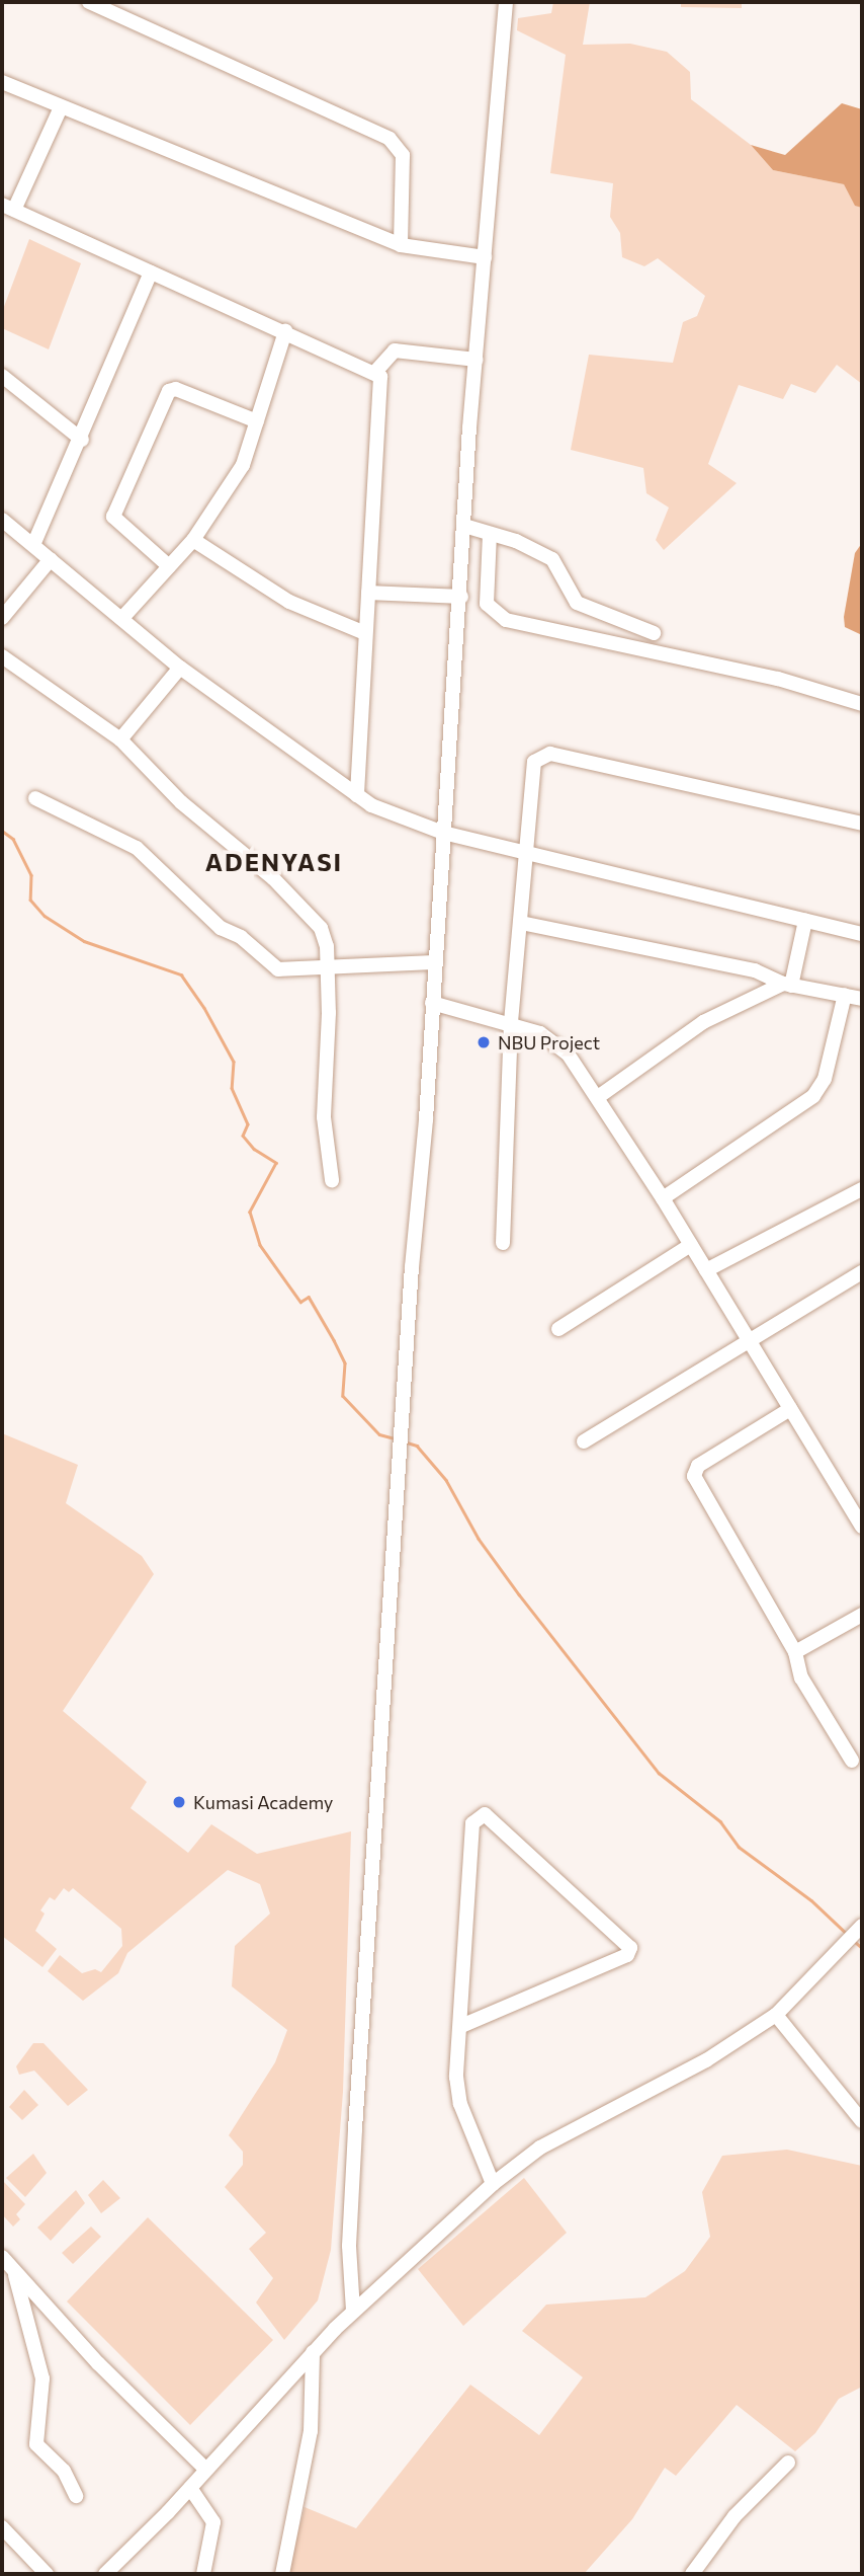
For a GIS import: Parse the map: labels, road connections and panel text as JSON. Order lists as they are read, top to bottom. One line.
{"districts":["ADENYASI"],"places":["NBU Project","Kumasi Academy"]}
